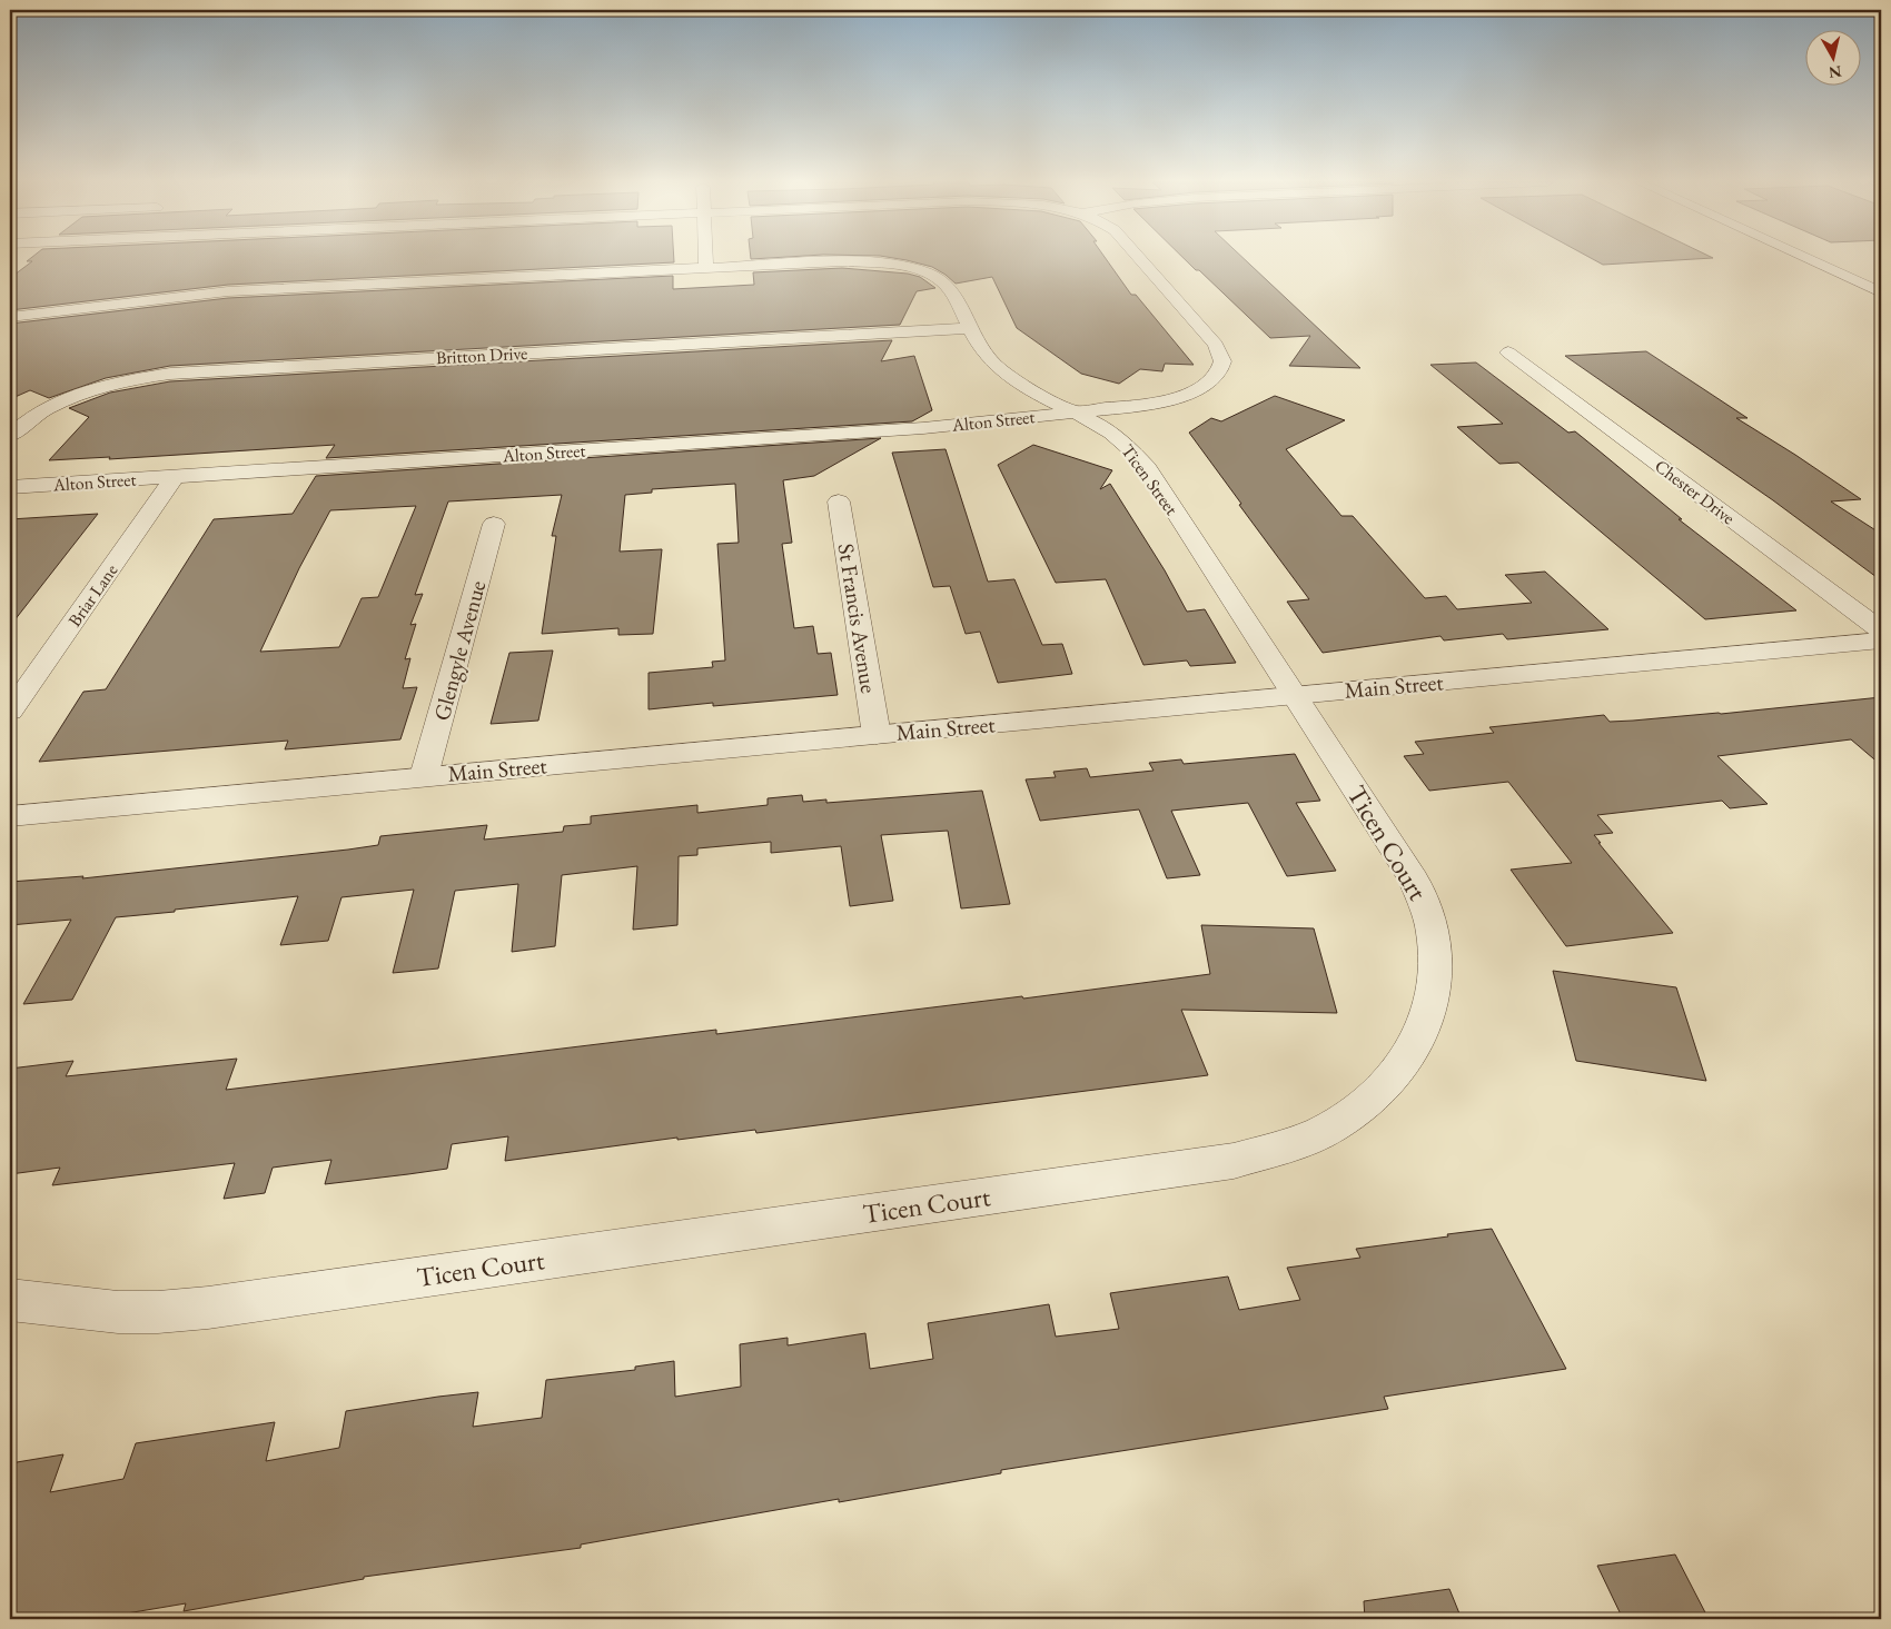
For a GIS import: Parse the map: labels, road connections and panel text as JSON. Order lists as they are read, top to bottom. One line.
{"streets":{"street":["Britton Drive","Alton Street","Ticen Street","Chester Drive","Briar Lane","St Francis Avenue","Glengyle Avenue","Main Street","Ticen Court"]},"crossings":[["Britton Drive","Ticen Street"],["Alton Street","Ticen Street"],["Alton Street","Briar Lane"],["Ticen Street","Main Street"],["Ticen Street","Ticen Court"],["St Francis Avenue","Main Street"],["Glengyle Avenue","Main Street"],["Main Street","Ticen Court"]],"north":"bottom"}
